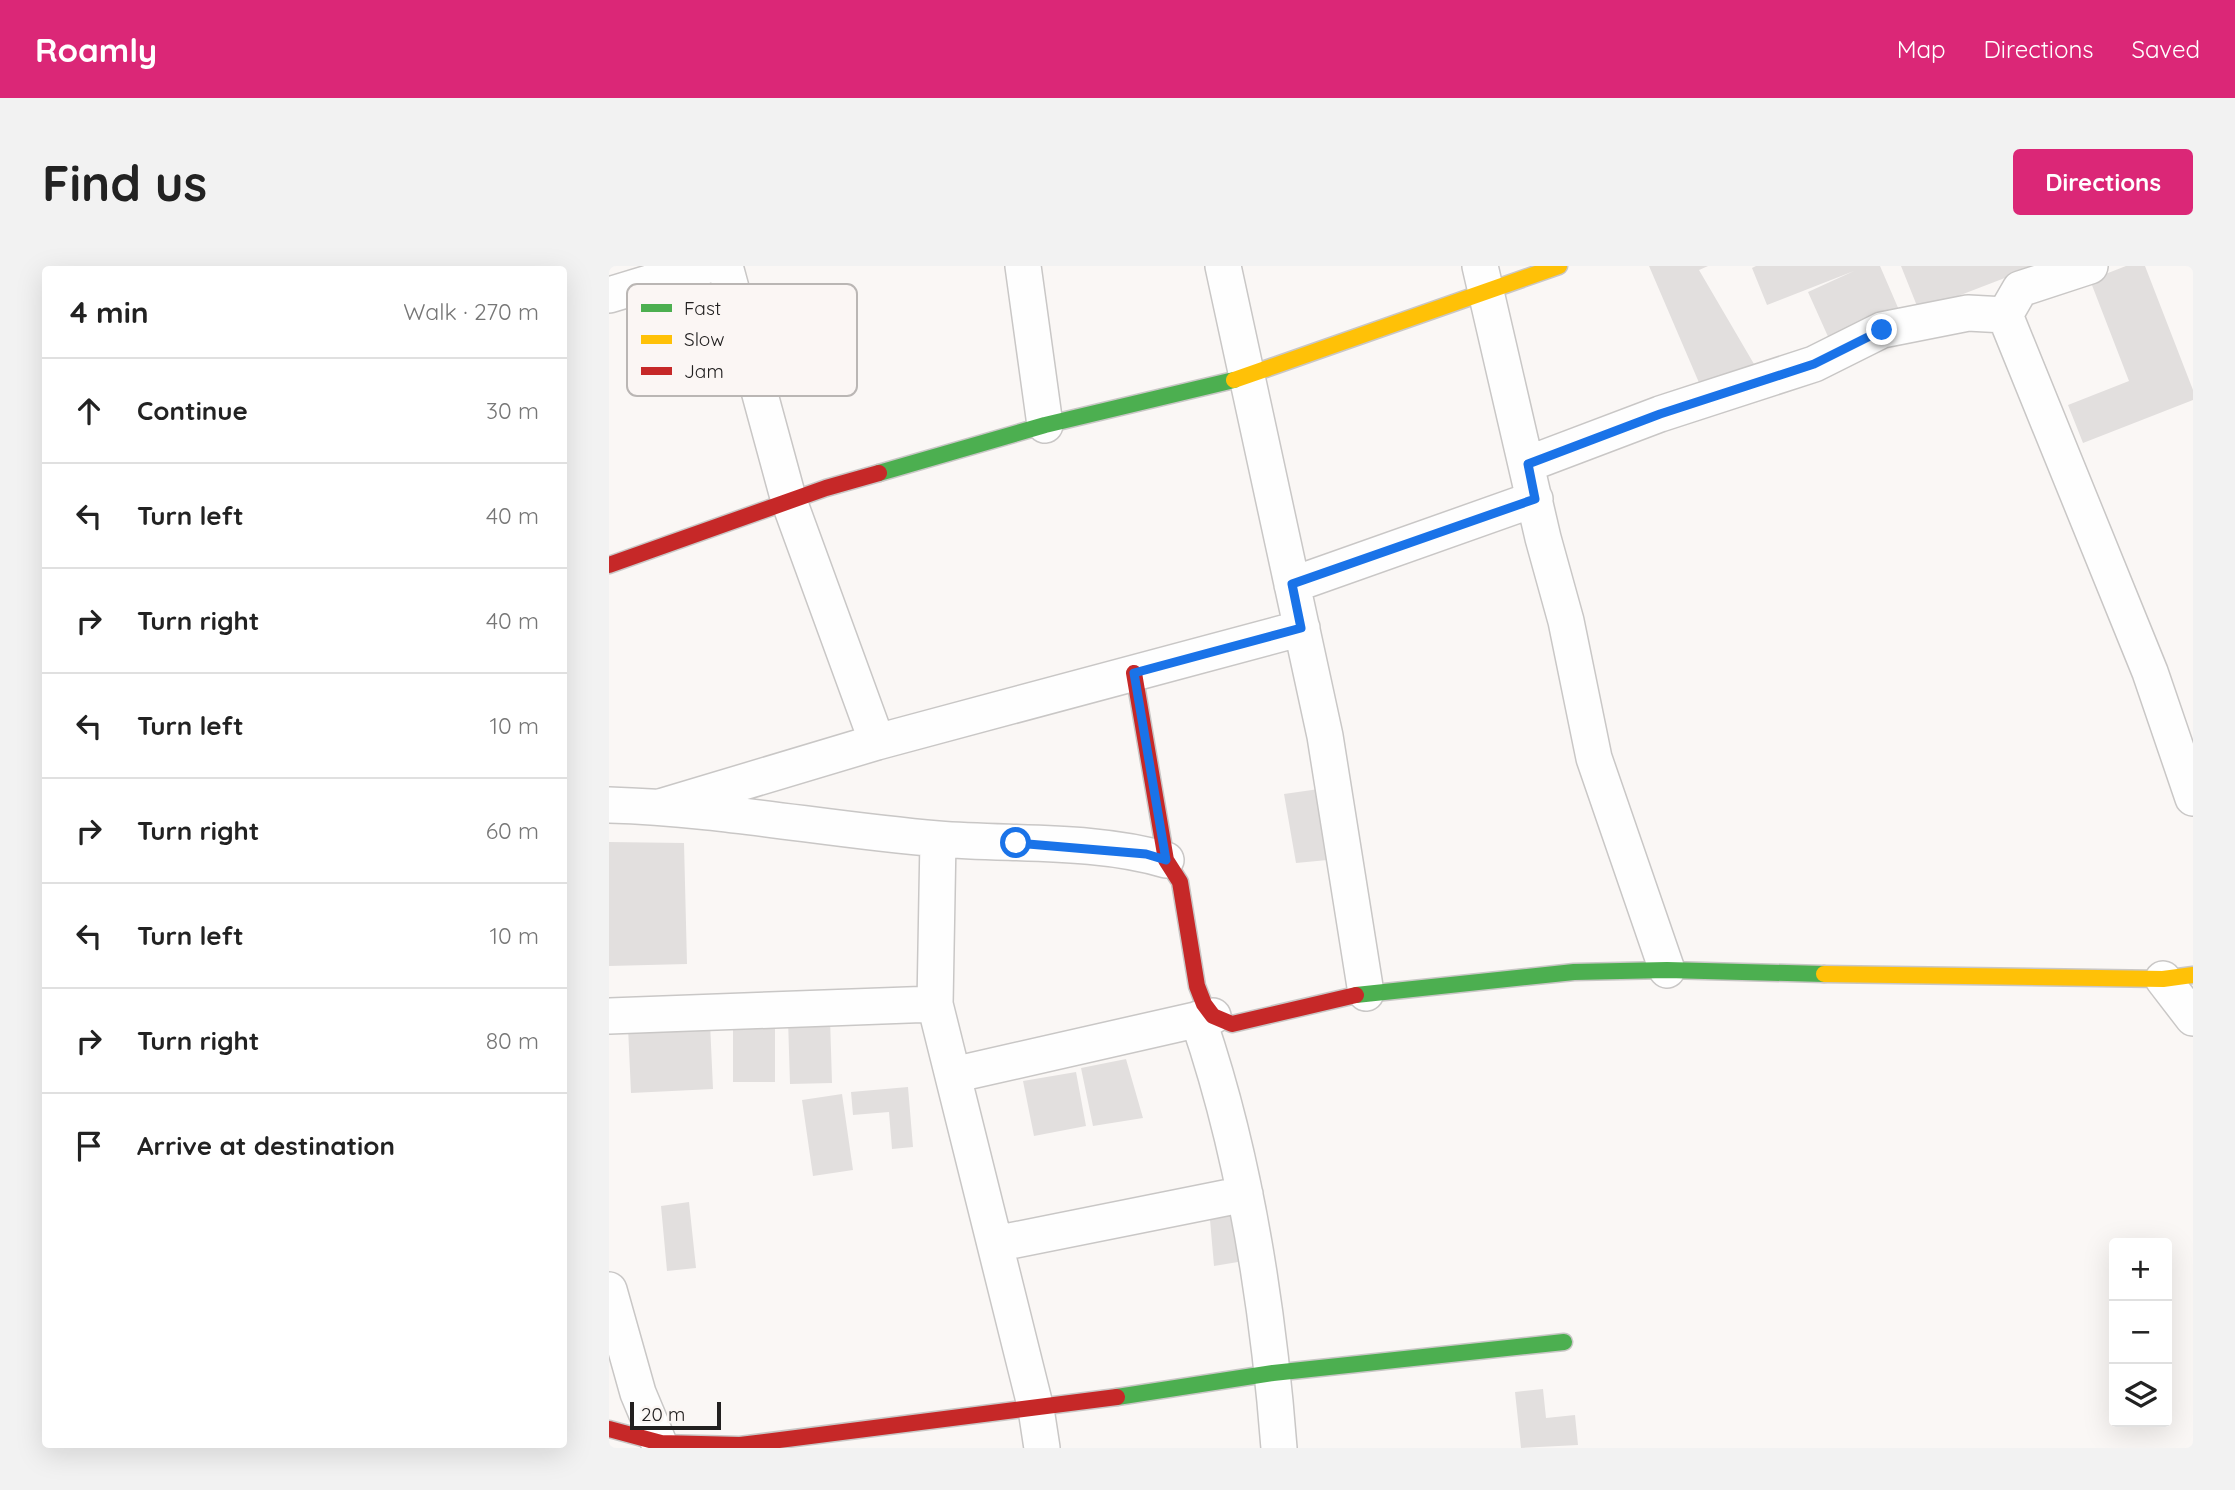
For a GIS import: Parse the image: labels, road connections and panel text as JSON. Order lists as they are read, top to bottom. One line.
{"legend":["Fast","Slow","Jam"],"scale_bar":"20 m","page":{"header":"Roamly","nav":["Map","Directions","Saved"],"buttons":"Directions","title":"Find us","heading":["4 min","Walk · 270 m"],"list":[["Continue","30 m"],["Turn left","40 m"],["Turn right","40 m"],["Turn left","10 m"],["Turn right","60 m"],["Turn left","10 m"],["Turn right","80 m"],"Arrive at destination"],"map_buttons":["+","−"],"scale":"20 m"}}
